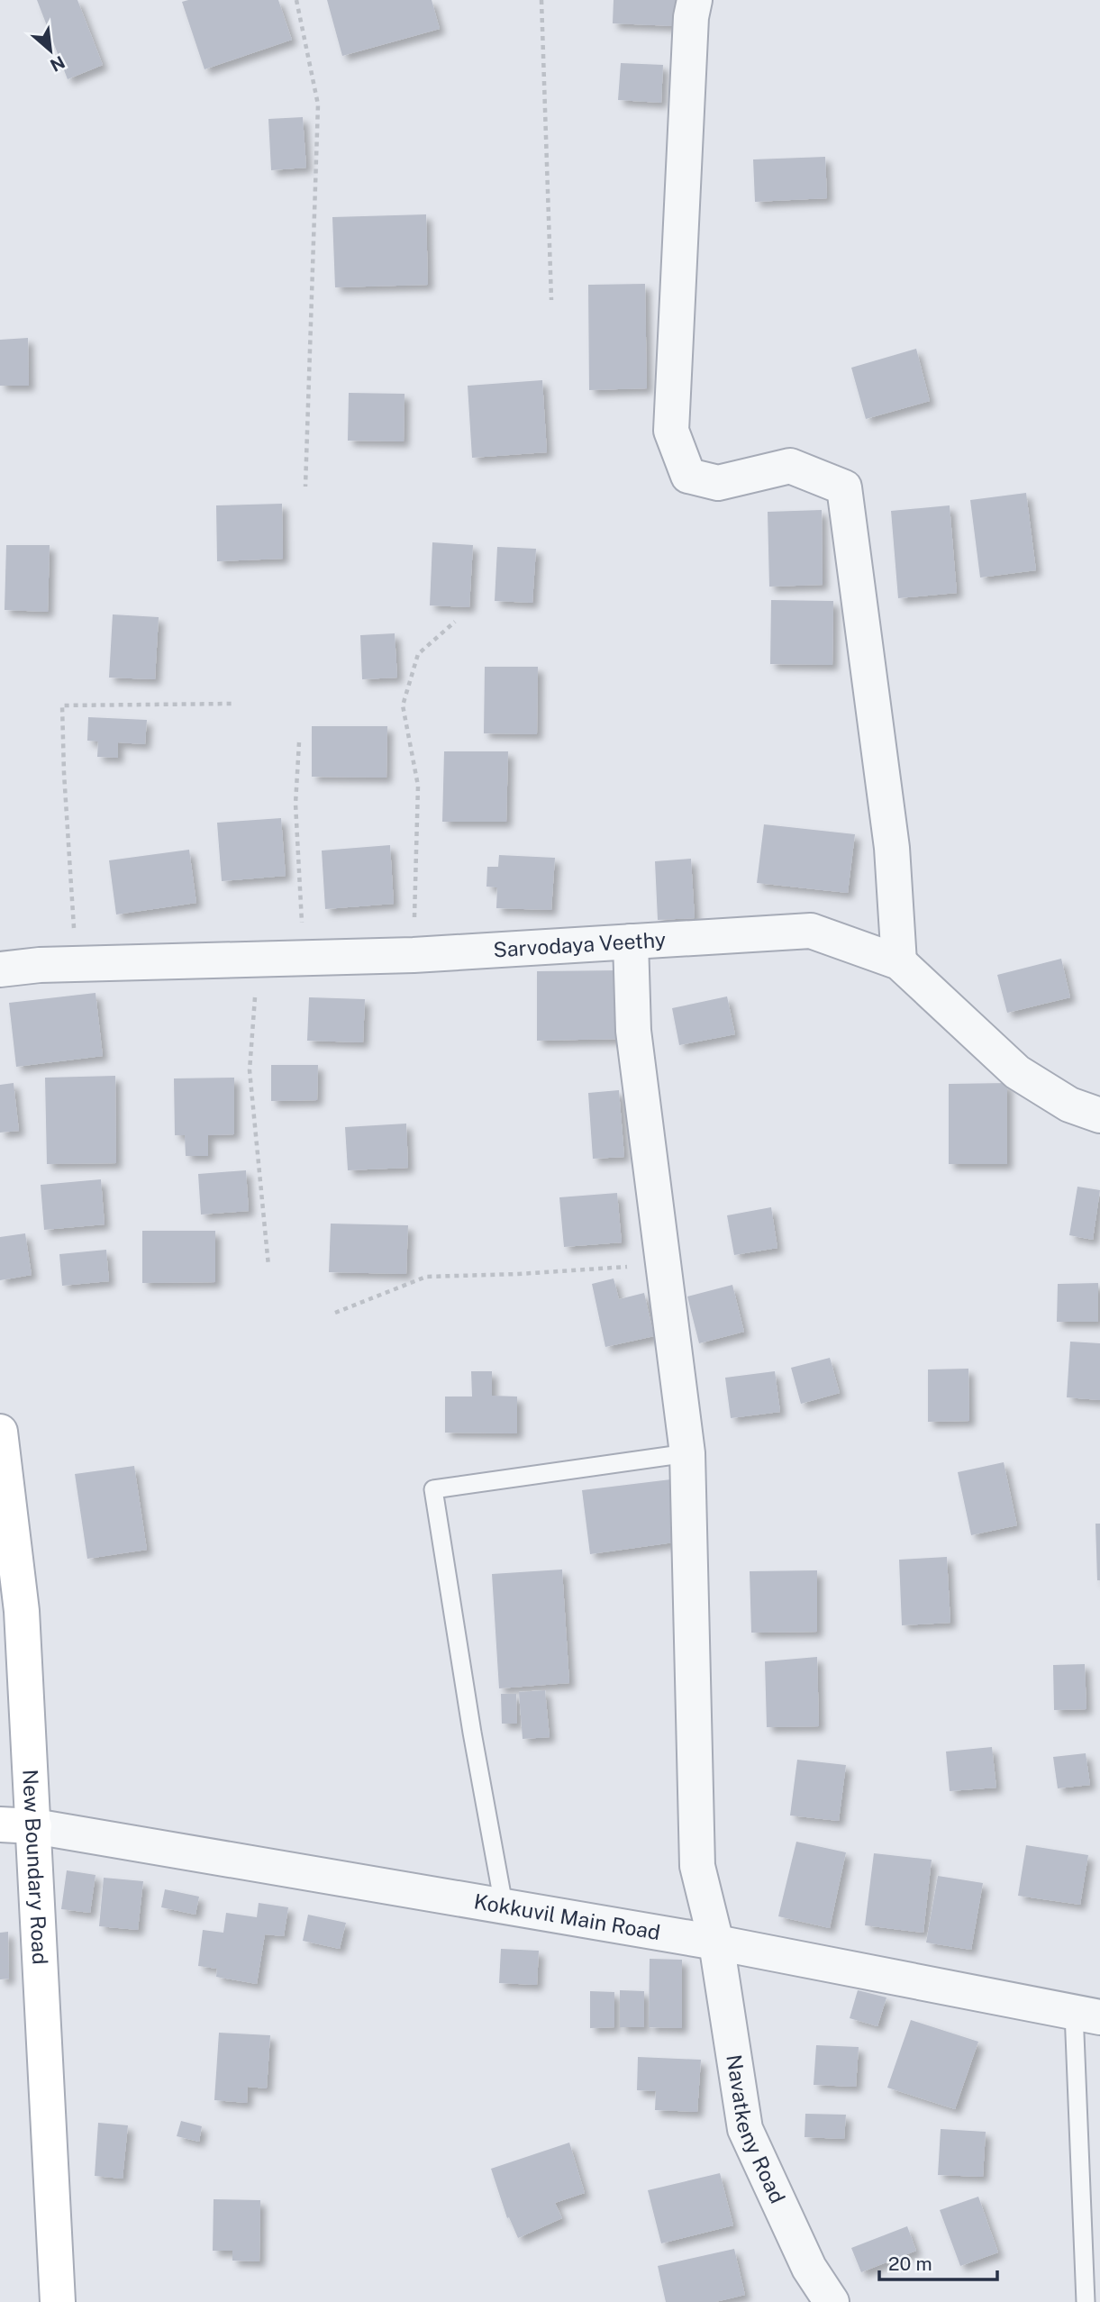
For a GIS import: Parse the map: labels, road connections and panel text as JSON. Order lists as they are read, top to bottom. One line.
{"streets":{"main road":["New Boundary Road"],"street":["Sarvodaya Veethy","Kokkuvil Main Road","Navatkeny Road"]},"crossings":[["Sarvodaya Veethy","Navatkeny Road"],["New Boundary Road","Kokkuvil Main Road"],["Kokkuvil Main Road","Navatkeny Road"]],"scale_bar":"20 m","north":"bottom right"}
